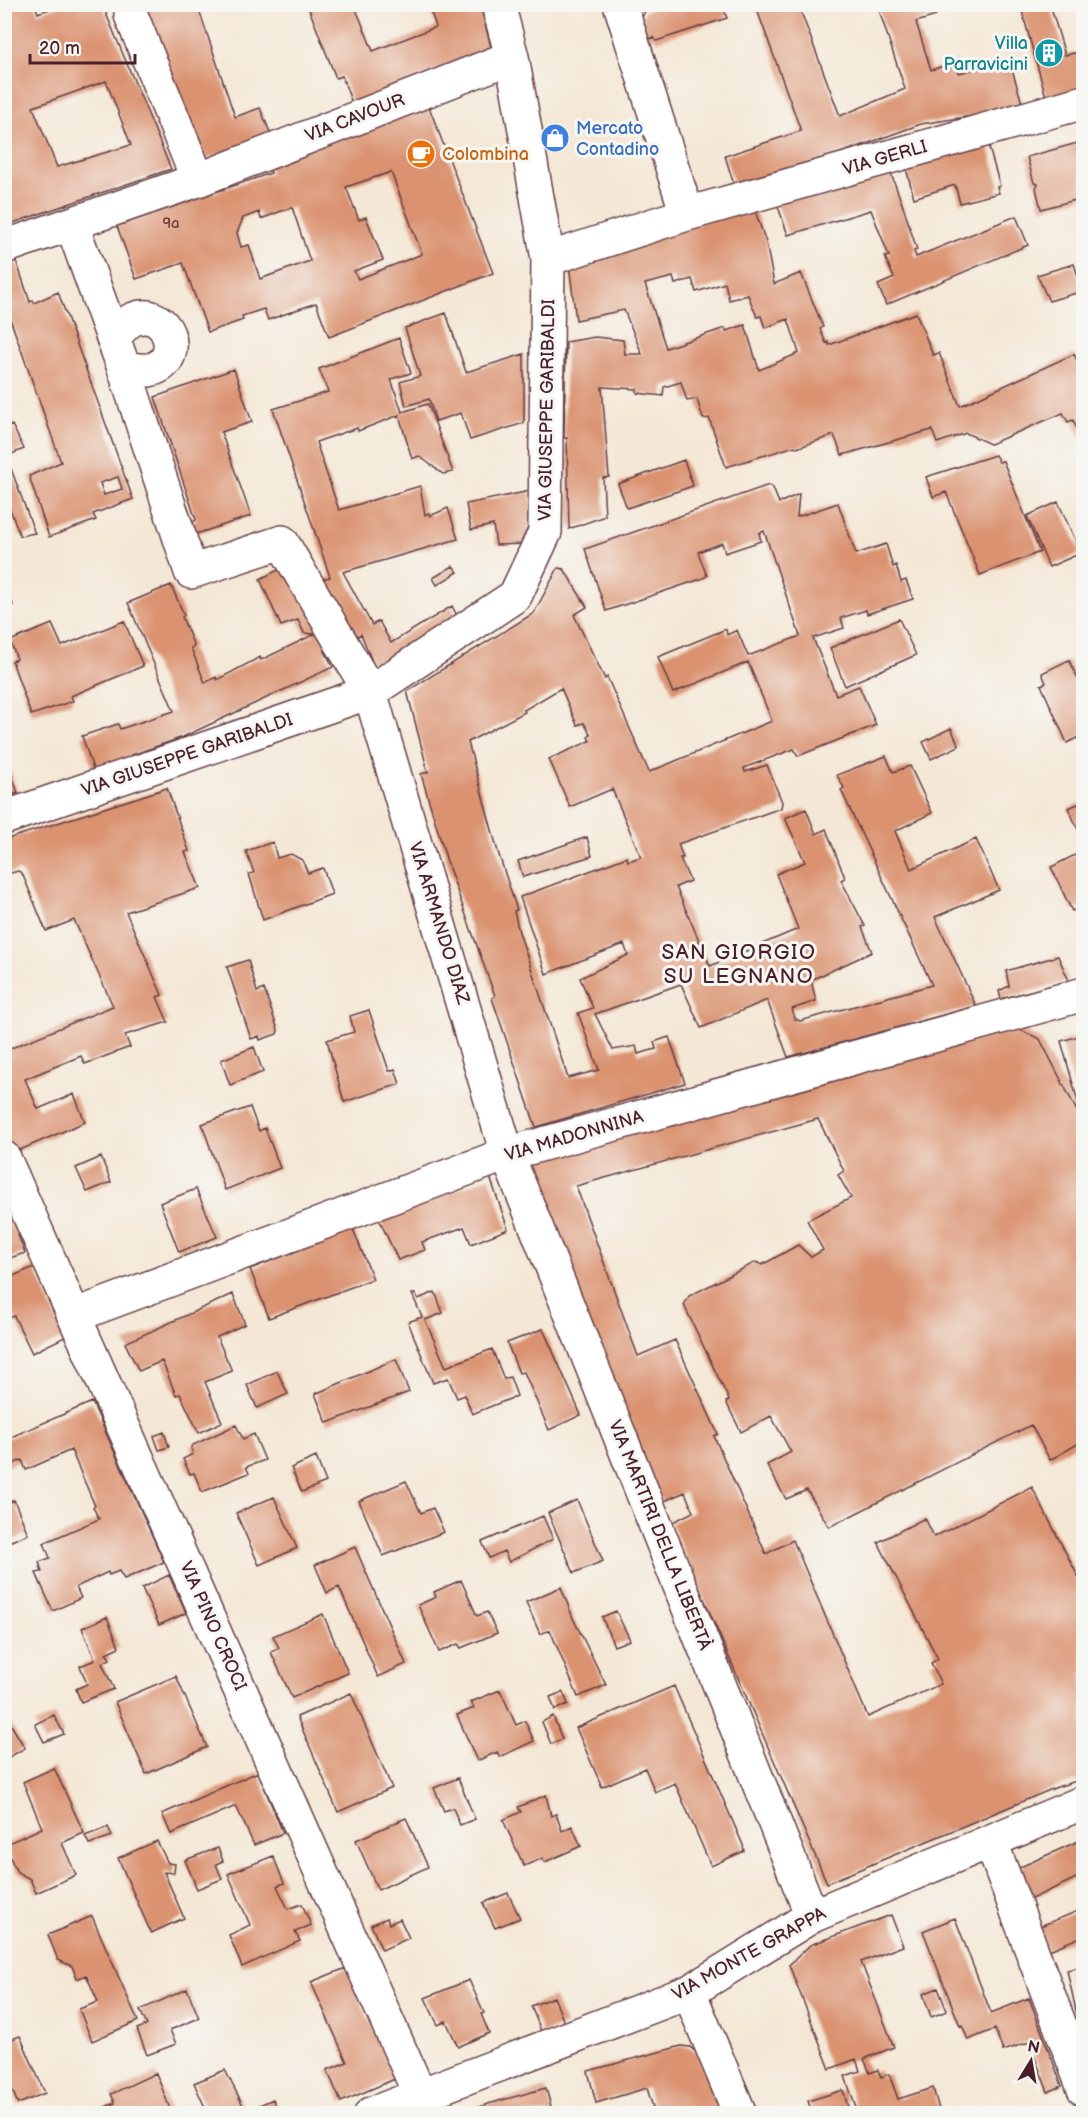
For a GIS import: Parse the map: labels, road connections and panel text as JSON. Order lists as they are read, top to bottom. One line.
{"streets":{"street":["VIA CAVOUR","VIA GERLI","VIA GIUSEPPE GARIBALDI","VIA ARMANDO DIAZ","VIA MADONNINA","VIA MARTIRI DELLA LIBERTÀ","VIA PINO CROCI","VIA MONTE GRAPPA"]},"crossings":[["VIA CAVOUR","VIA GIUSEPPE GARIBALDI"],["VIA GERLI","VIA GIUSEPPE GARIBALDI"],["VIA GIUSEPPE GARIBALDI","VIA ARMANDO DIAZ"],["VIA ARMANDO DIAZ","VIA MADONNINA"],["VIA ARMANDO DIAZ","VIA MARTIRI DELLA LIBERTÀ"],["VIA MADONNINA","VIA MARTIRI DELLA LIBERTÀ"],["VIA MADONNINA","VIA PINO CROCI"],["VIA MARTIRI DELLA LIBERTÀ","VIA MONTE GRAPPA"],["VIA PINO CROCI","VIA MONTE GRAPPA"]],"districts":["SAN GIORGIO SU LEGNANO"],"places":{"building":["Villa Parravicini"],"shop":["Mercato Contadino"],"cafe":["Colombina"]},"house_numbers":["9a"],"scale_bar":"20 m","north":"top"}
